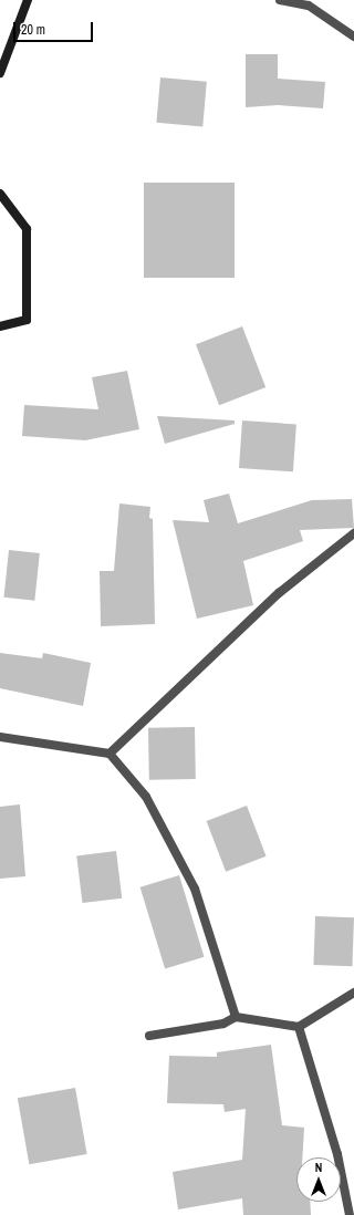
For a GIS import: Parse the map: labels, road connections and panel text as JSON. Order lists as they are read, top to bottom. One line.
{"scale_bar":"20 m","north":"top"}
